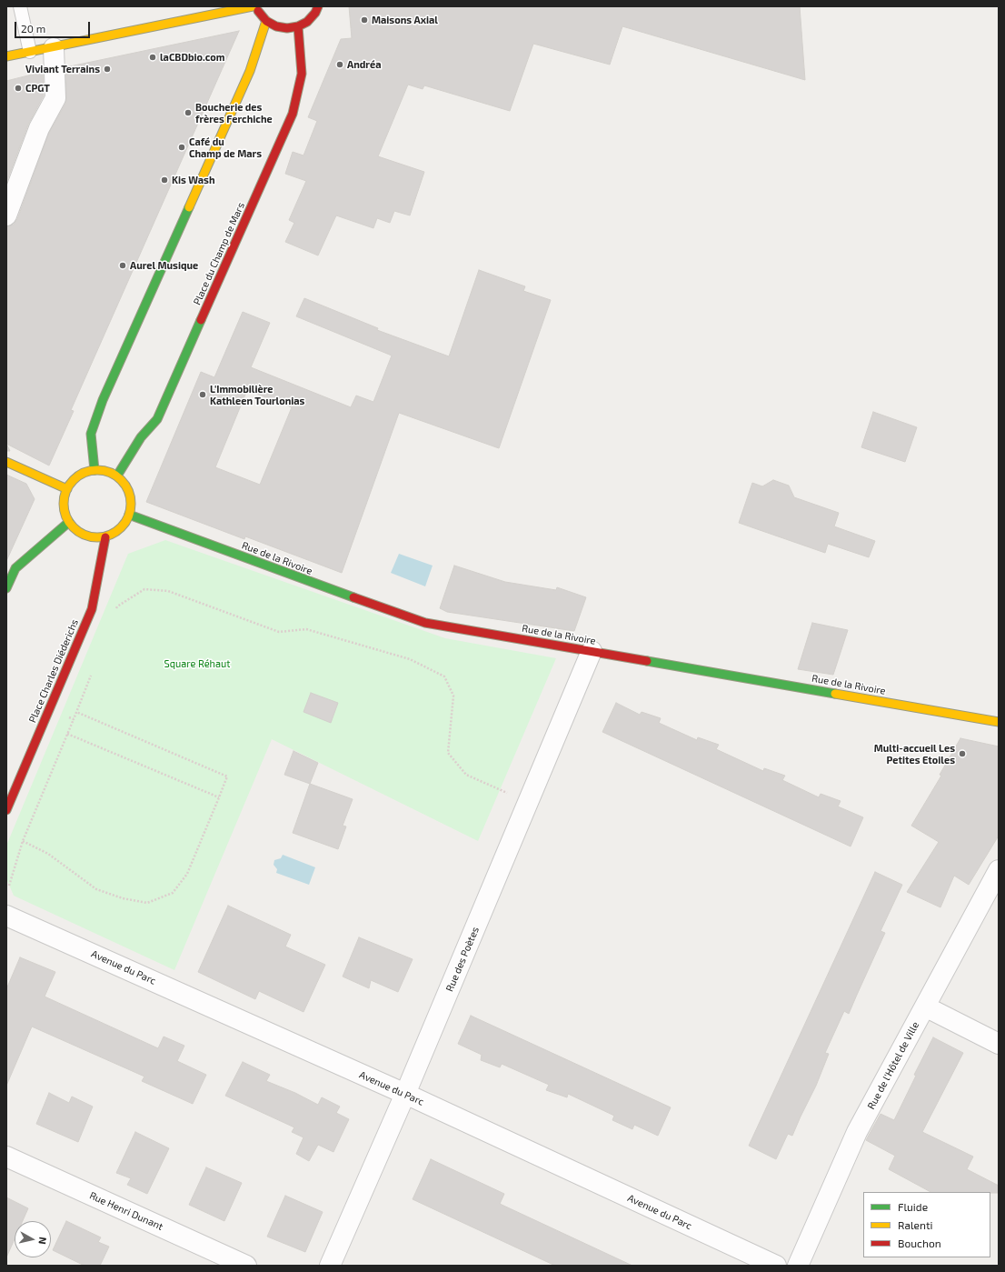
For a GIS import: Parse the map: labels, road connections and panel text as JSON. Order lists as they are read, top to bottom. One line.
{"streets":{"street":["Place du Champ de Mars","Rue de la Rivoire","Place Charles Diéderichs","Rue des Poètes","Avenue du Parc","Rue de l'Hôtel de Ville","Rue Henri Dunant"]},"crossings":[["Place du Champ de Mars","Rue de la Rivoire"],["Place du Champ de Mars","Place Charles Diéderichs"],["Rue de la Rivoire","Place Charles Diéderichs"],["Rue de la Rivoire","Rue des Poètes"],["Rue des Poètes","Avenue du Parc"]],"parks":["Square Réhaut"],"places":["Maisons Axial","laCBDbio.com","Andréa","Viviant Terrains","CPGT","Boucherie des frères Ferchiche","Café du Champ de Mars","Kis Wash","Aurel Musique","L'Immobilière Kathleen Tourlonias","Multi-accueil Les Petites Etoiles"],"legend":["Fluide","Ralenti","Bouchon"],"scale_bar":"20 m","north":"right"}
